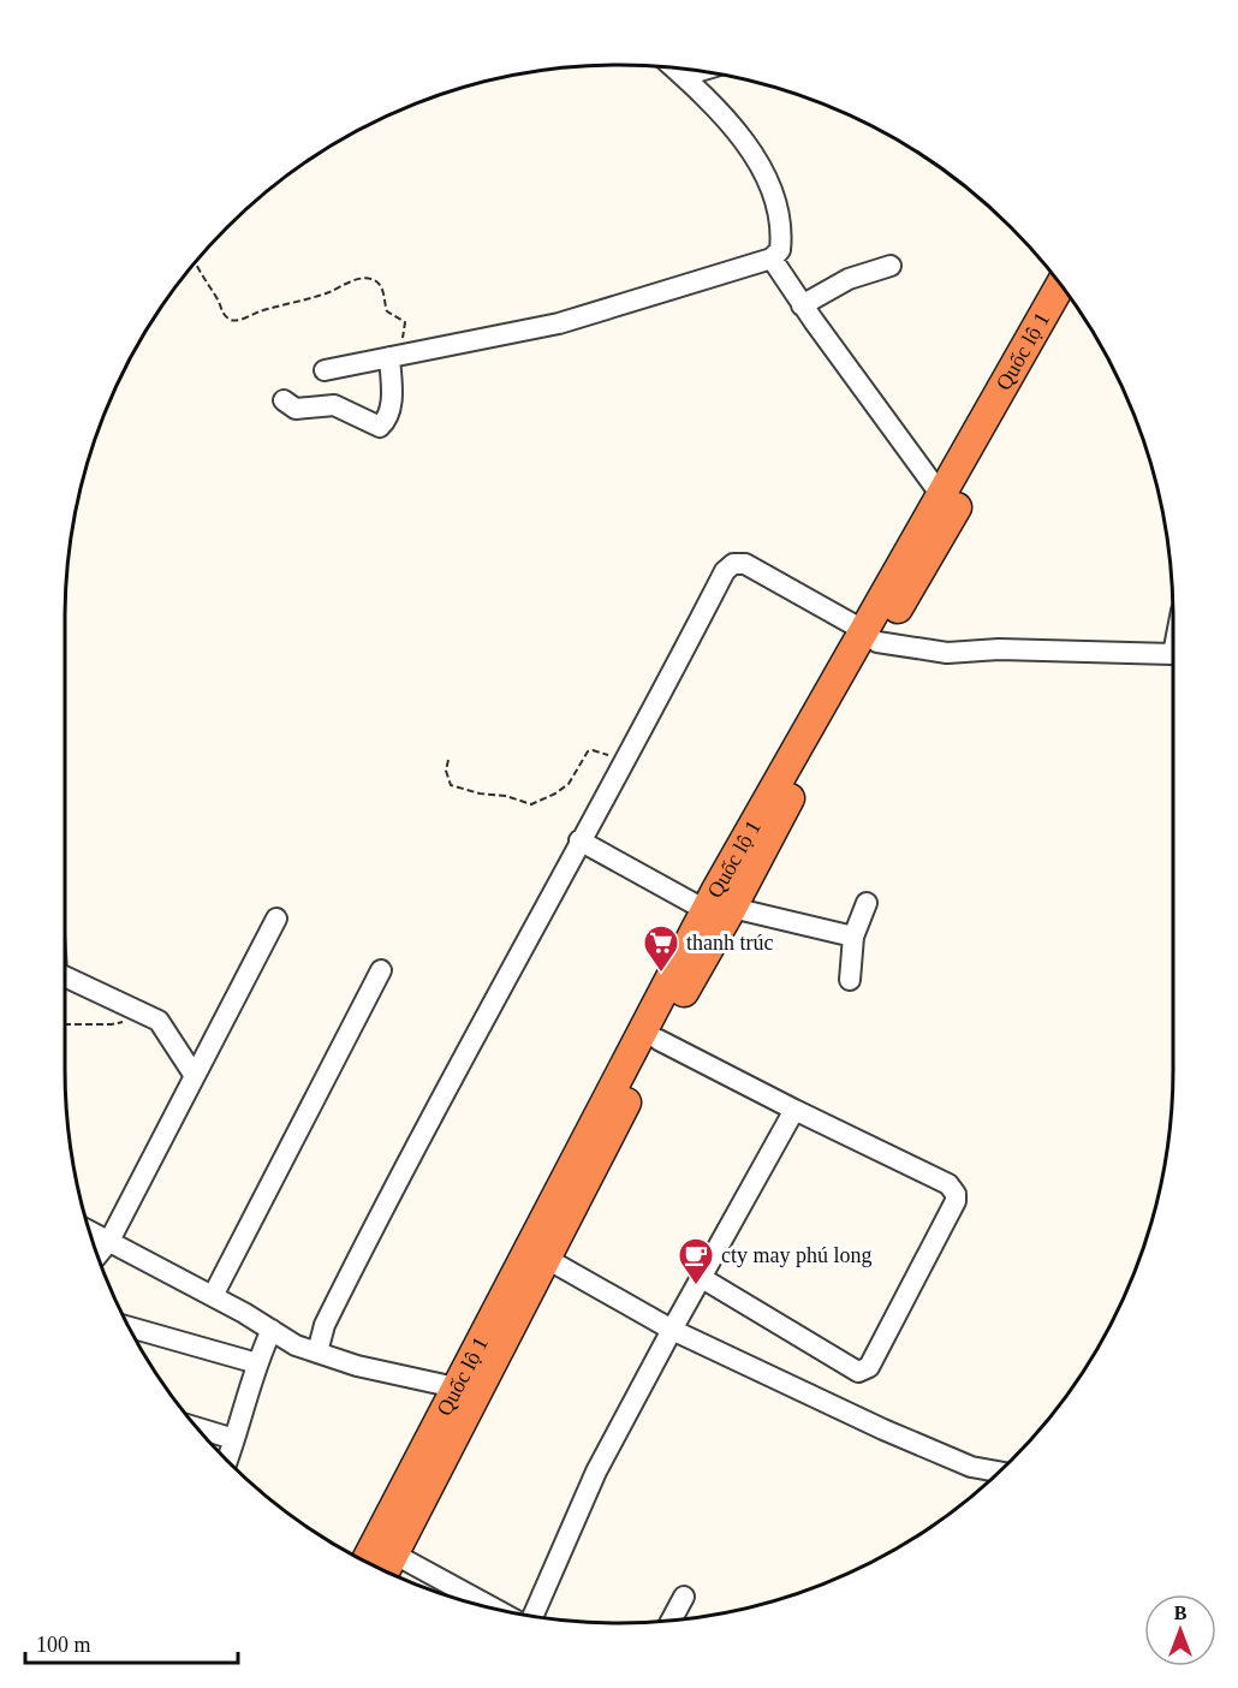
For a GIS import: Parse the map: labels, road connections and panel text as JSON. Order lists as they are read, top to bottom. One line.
{"streets":{"highway":["Quốc lộ 1"]},"places":{"supermarket":["thanh trúc"],"cafe":["cty may phú long"]},"scale_bar":"100 m","north":"top"}
